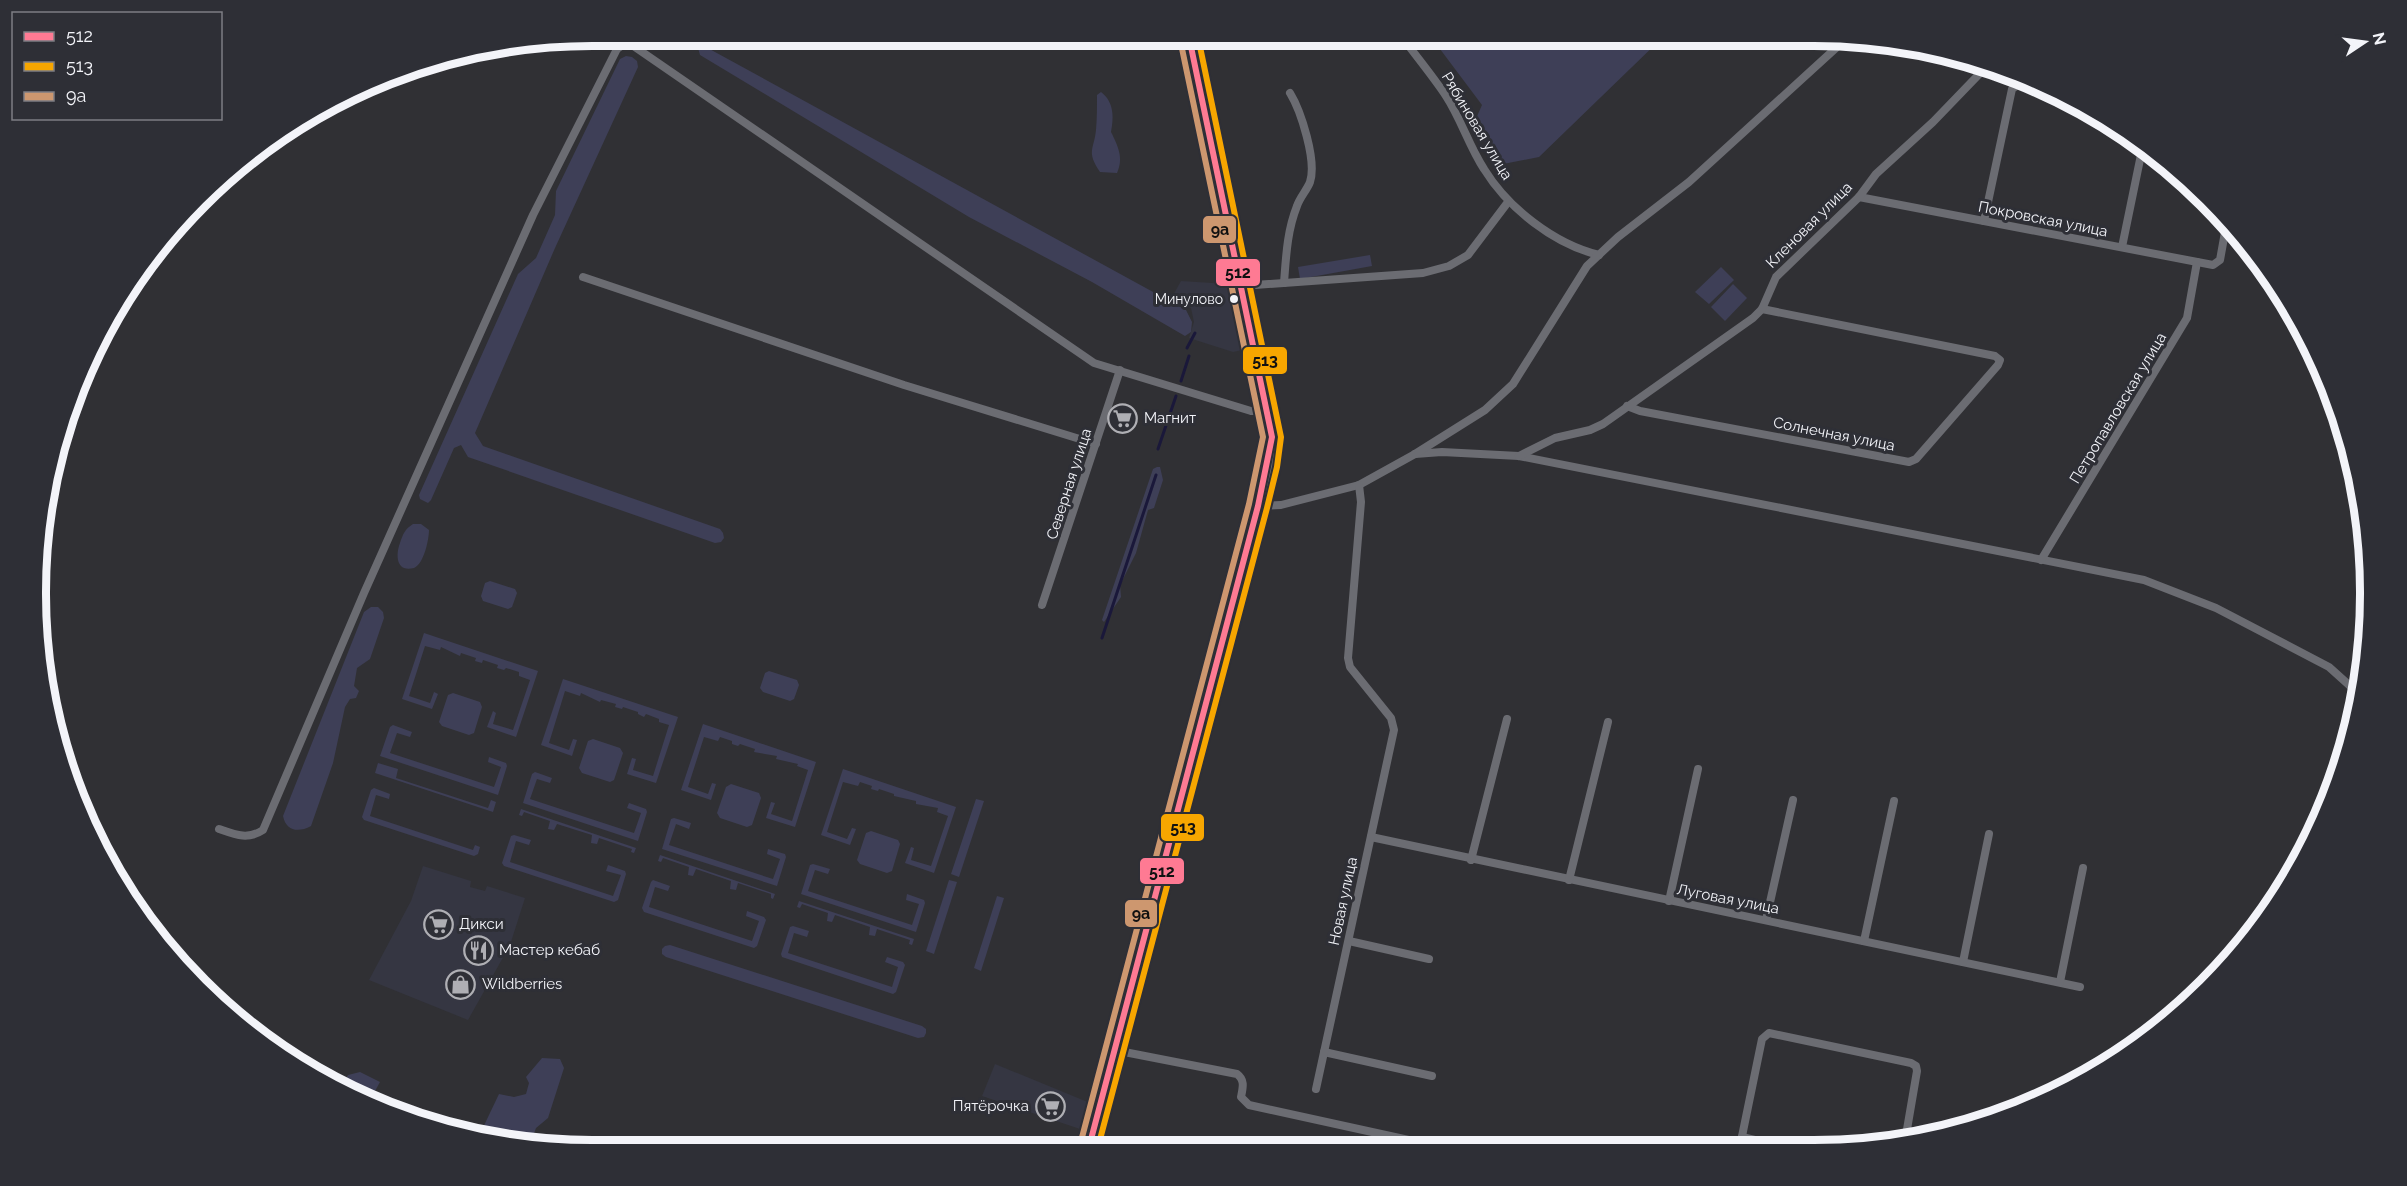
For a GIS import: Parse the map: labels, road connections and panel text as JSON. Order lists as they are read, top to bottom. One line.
{"streets":{"street":["Рябиновая улица","Покровская улица","Кленовая улица","Петропавловская улица","Солнечная улица","Северная улица","Луговая улица","Новая улица"]},"crossings":[["Покровская улица","Кленовая улица"],["Покровская улица","Петропавловская улица"],["Кленовая улица","Солнечная улица"],["Луговая улица","Новая улица"]],"places":{"other":["Минулово"],"supermarket":["Магнит","Дикси","Пятёрочка"],"restaurant":["Мастер кебаб"],"shop":["Wildberries"]},"lines":["transit line 512","transit line 513","transit line 9а"],"legend":["512","513","9а"],"north":"right"}
